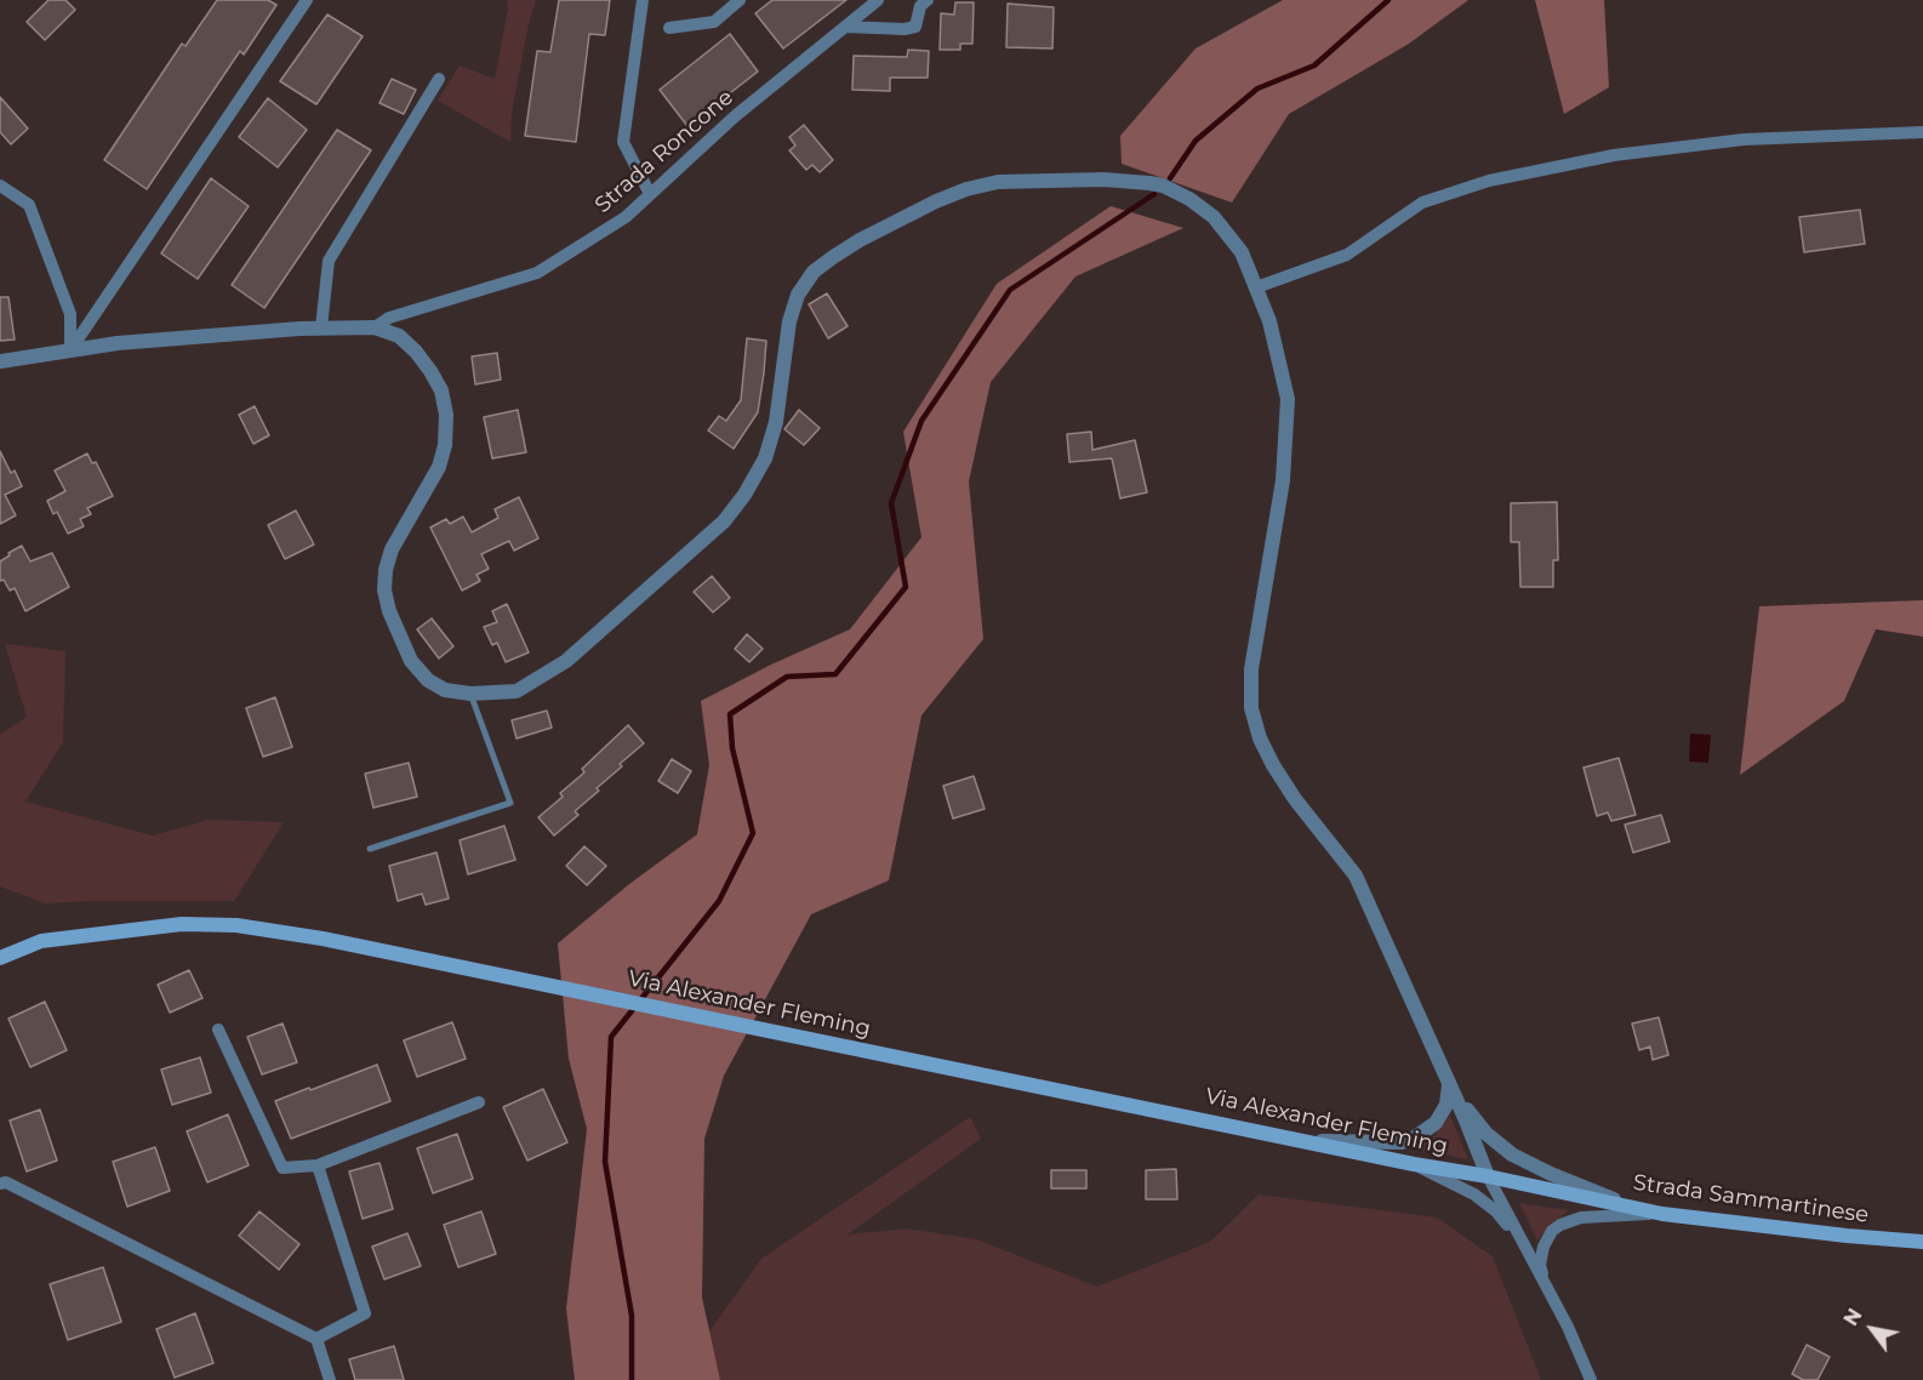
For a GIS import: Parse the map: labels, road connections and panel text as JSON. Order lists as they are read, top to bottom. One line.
{"streets":{"main road":["Via Alexander Fleming","Strada Sammartinese"],"street":["Strada Roncone"]},"crossings":[["Via Alexander Fleming","Strada Sammartinese"]],"north":"top left"}
